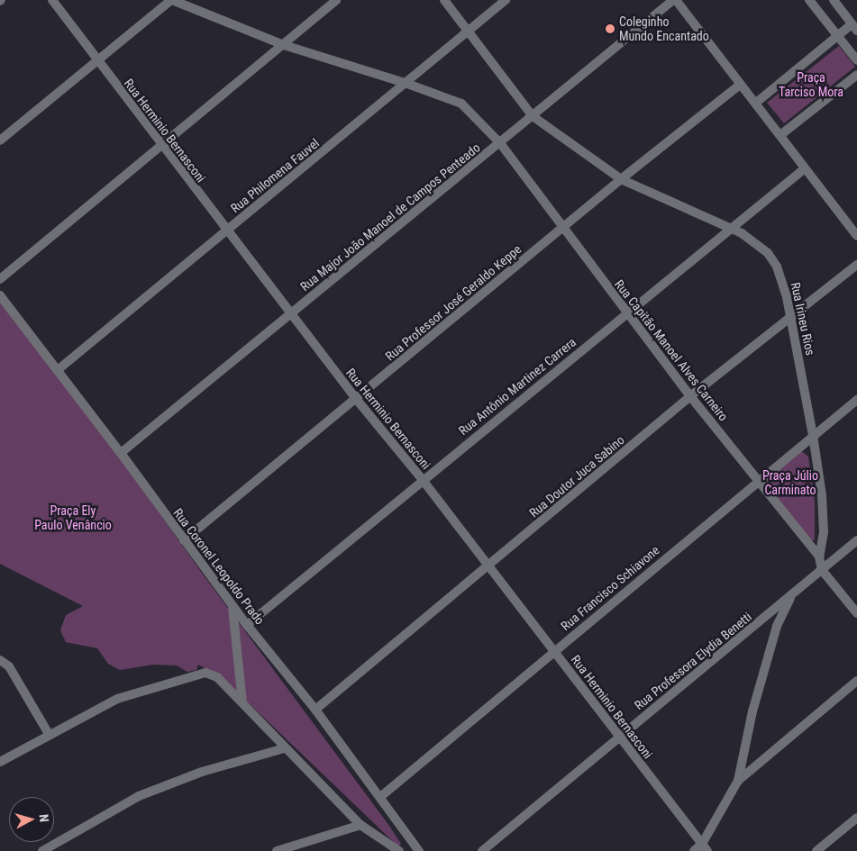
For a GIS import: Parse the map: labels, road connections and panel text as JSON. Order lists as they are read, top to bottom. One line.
{"streets":{"street":["Rua Herminio Bernasconi","Rua Philomena Fauvel","Rua Major João Manoel de Campos Penteado","Rua Professor José Geraldo Keppe","Rua Irineu Rios","Rua Capitão Manoel Alves Carneiro","Rua Antônio Martinez Carrera","Rua Doutor Juca Sabino","Rua Coronel Leopoldo Prado","Rua Francisco Schiavone","Rua Professora Elydia Benetti"]},"crossings":[["Rua Herminio Bernasconi","Rua Philomena Fauvel"],["Rua Herminio Bernasconi","Rua Major João Manoel de Campos Penteado"],["Rua Herminio Bernasconi","Rua Professor José Geraldo Keppe"],["Rua Herminio Bernasconi","Rua Antônio Martinez Carrera"],["Rua Herminio Bernasconi","Rua Doutor Juca Sabino"],["Rua Herminio Bernasconi","Rua Francisco Schiavone"],["Rua Herminio Bernasconi","Rua Professora Elydia Benetti"],["Rua Philomena Fauvel","Rua Capitão Manoel Alves Carneiro"],["Rua Philomena Fauvel","Rua Coronel Leopoldo Prado"],["Rua Major João Manoel de Campos Penteado","Rua Irineu Rios"],["Rua Major João Manoel de Campos Penteado","Rua Capitão Manoel Alves Carneiro"],["Rua Major João Manoel de Campos Penteado","Rua Coronel Leopoldo Prado"],["Rua Professor José Geraldo Keppe","Rua Irineu Rios"],["Rua Professor José Geraldo Keppe","Rua Capitão Manoel Alves Carneiro"],["Rua Professor José Geraldo Keppe","Rua Coronel Leopoldo Prado"],["Rua Irineu Rios","Rua Capitão Manoel Alves Carneiro"],["Rua Irineu Rios","Rua Antônio Martinez Carrera"],["Rua Irineu Rios","Rua Doutor Juca Sabino"],["Rua Irineu Rios","Rua Francisco Schiavone"],["Rua Capitão Manoel Alves Carneiro","Rua Antônio Martinez Carrera"],["Rua Capitão Manoel Alves Carneiro","Rua Doutor Juca Sabino"],["Rua Capitão Manoel Alves Carneiro","Rua Francisco Schiavone"],["Rua Antônio Martinez Carrera","Rua Coronel Leopoldo Prado"],["Rua Doutor Juca Sabino","Rua Coronel Leopoldo Prado"],["Rua Coronel Leopoldo Prado","Rua Francisco Schiavone"]],"parks":["Praça Tarciso Mora","Praça Júlio Carminato","Praça Ely Paulo Venâncio"],"places":["Coleginho Mundo Encantado"],"north":"right"}
